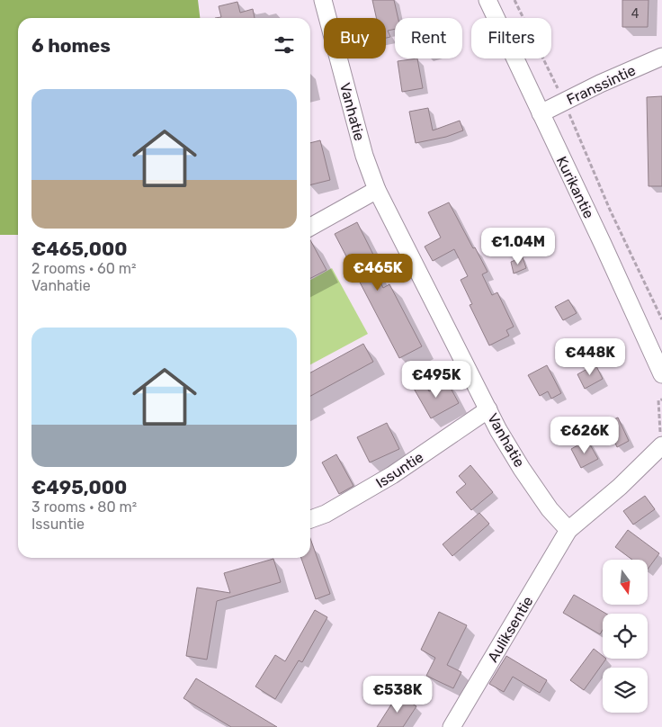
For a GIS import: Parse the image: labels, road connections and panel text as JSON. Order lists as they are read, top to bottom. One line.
{"streets":{"street":["Franssintie","Vanhatie","Kurikantie","Issuntie","Auliksentie"]},"crossings":[["Franssintie","Kurikantie"],["Vanhatie","Issuntie"],["Vanhatie","Auliksentie"]],"house_numbers":["4"],"north":"bottom","page":{"chip":["Buy","Rent","Filters"],"heading":"6 homes","list":[{"name":"€465,000","note":"2 rooms · 60 m² · Vanhatie"},{"name":"€495,000","note":"3 rooms · 80 m² · Issuntie"}],"price":["€1.04M","€465K","€448K","€495K","€626K","€538K"]}}
